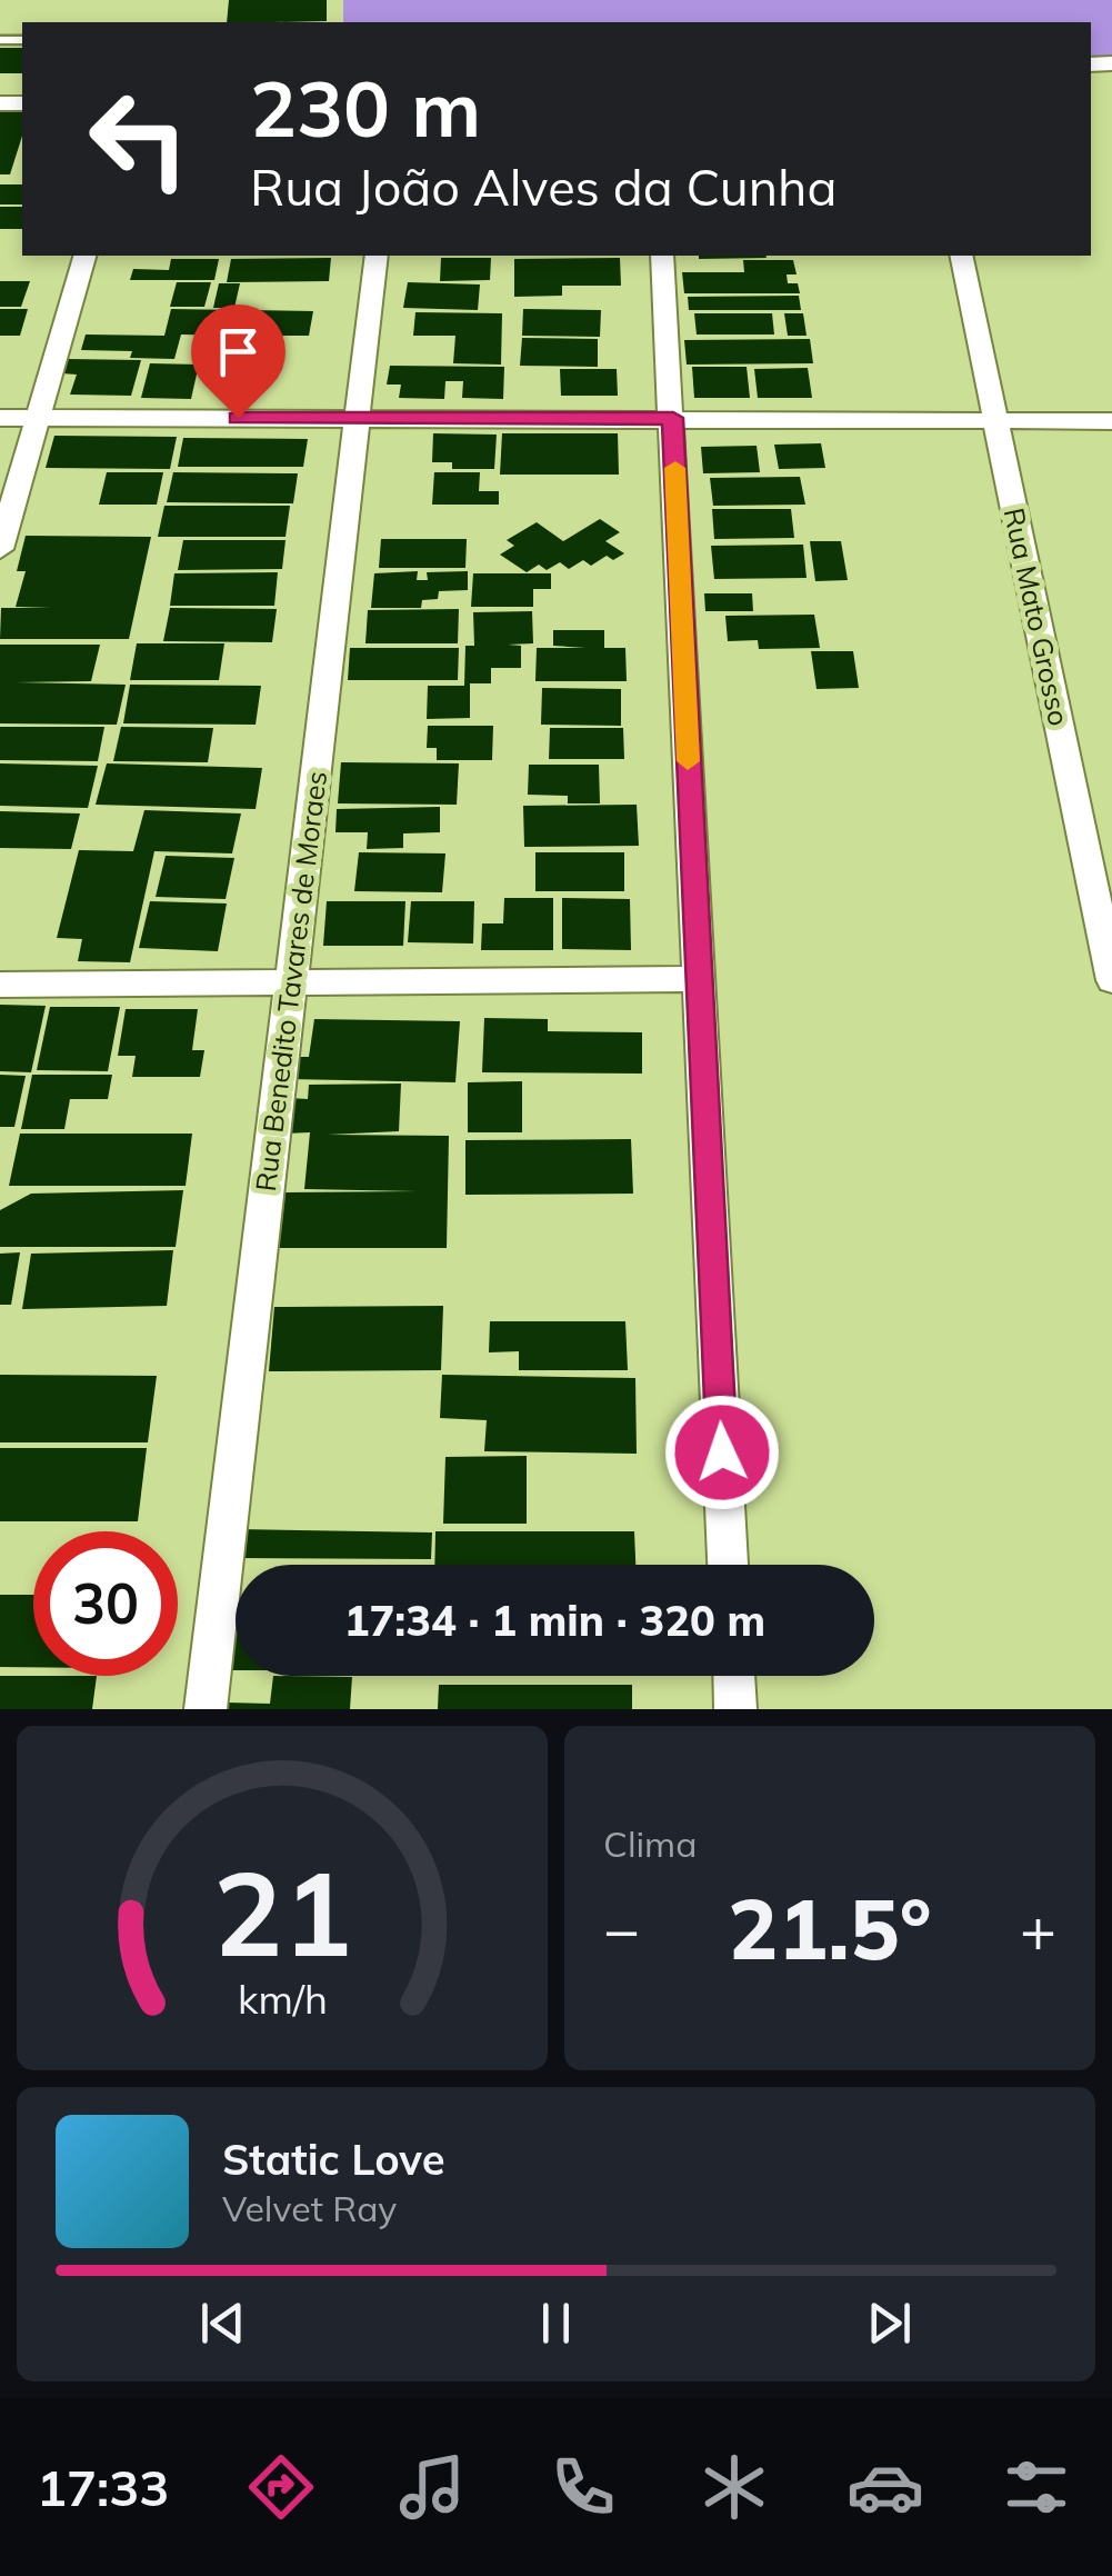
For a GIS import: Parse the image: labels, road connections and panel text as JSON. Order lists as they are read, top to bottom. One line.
{"streets":{"street":["Rua Mato Grosso","Rua Benedito Tavares de Moraes"]},"page":{"turn":["230 m","Rua João Alves da Cunha"],"limit":"30","trip":"17:34 · 1 min · 320 m","tile":"Clima","heat":["−","21.5°","+"],"song":["Static Love","Velvet Ray"],"tabs":"17:33","gauge":["21","km/h"]}}
